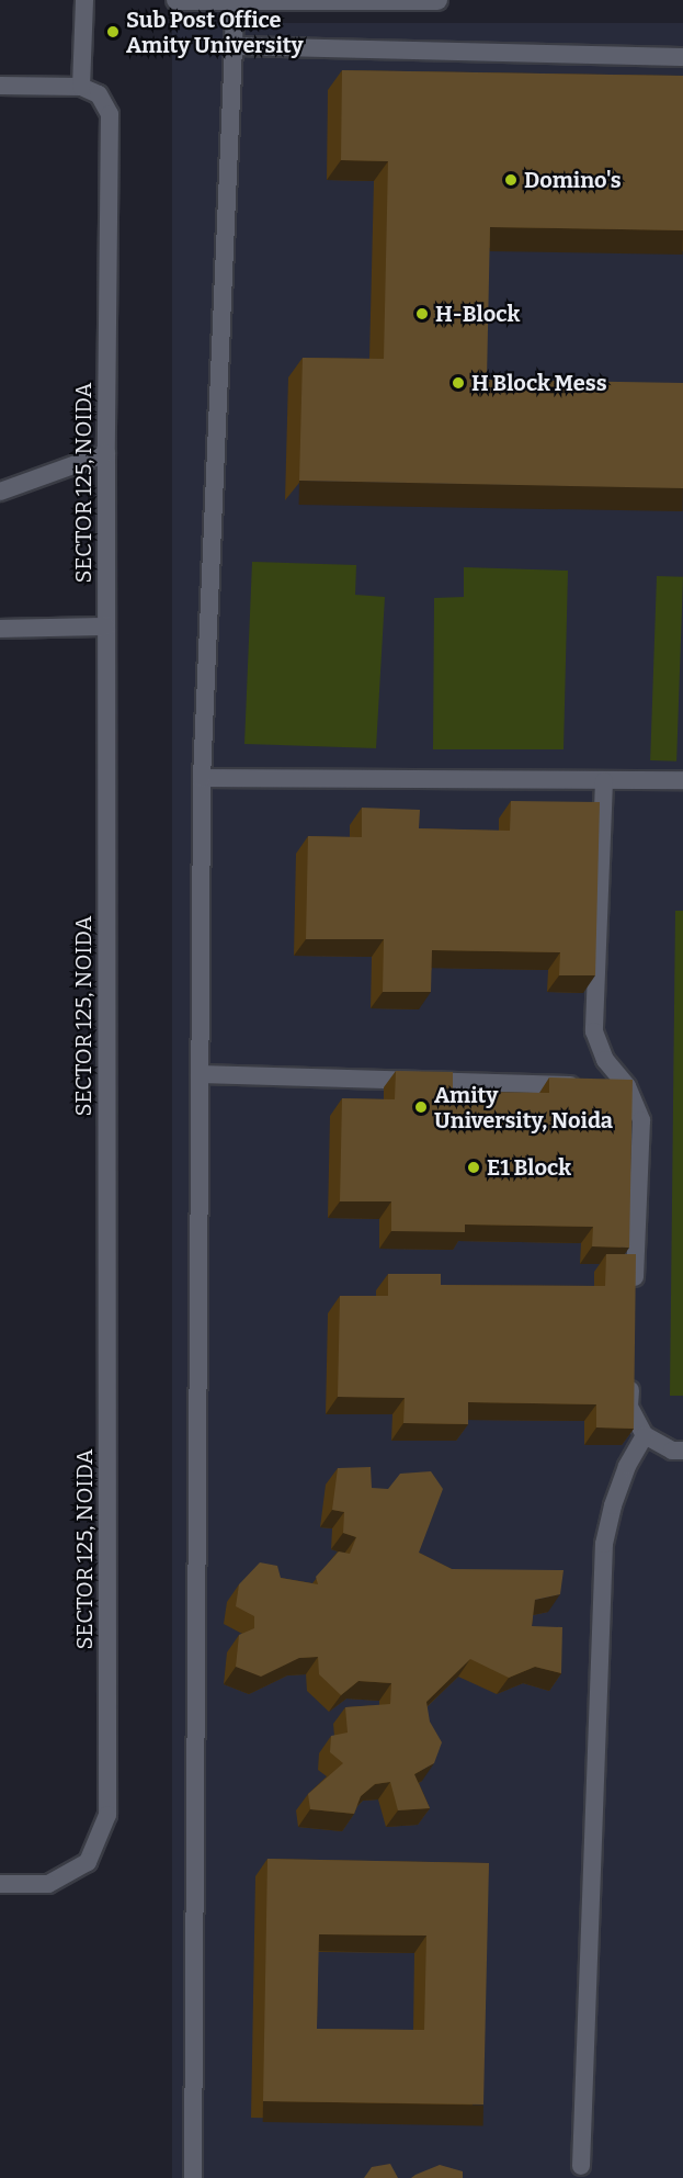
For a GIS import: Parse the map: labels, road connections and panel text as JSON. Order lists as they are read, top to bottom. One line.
{"streets":{"lane":["SECTOR 125, NOIDA"]},"places":["Sub Post Office Amity University","Domino's","H-Block","H Block Mess","Amity University, Noida","E1 Block"]}
